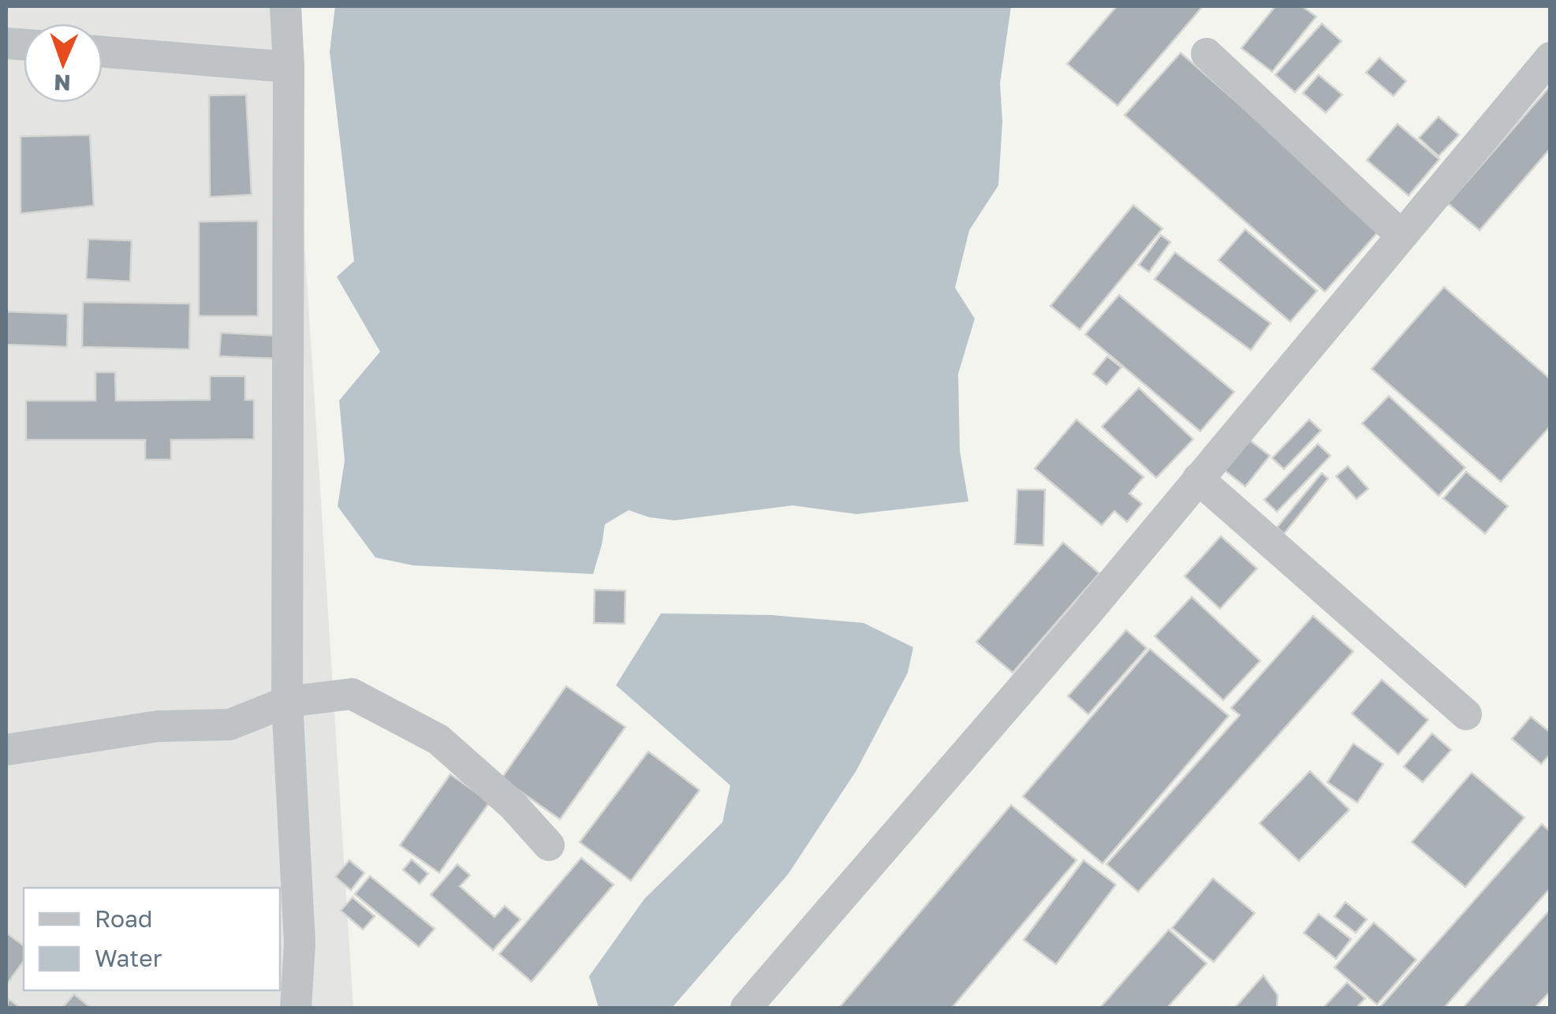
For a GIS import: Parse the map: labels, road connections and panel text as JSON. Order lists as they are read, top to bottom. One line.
{"legend":["Road","Water"],"north":"bottom"}
